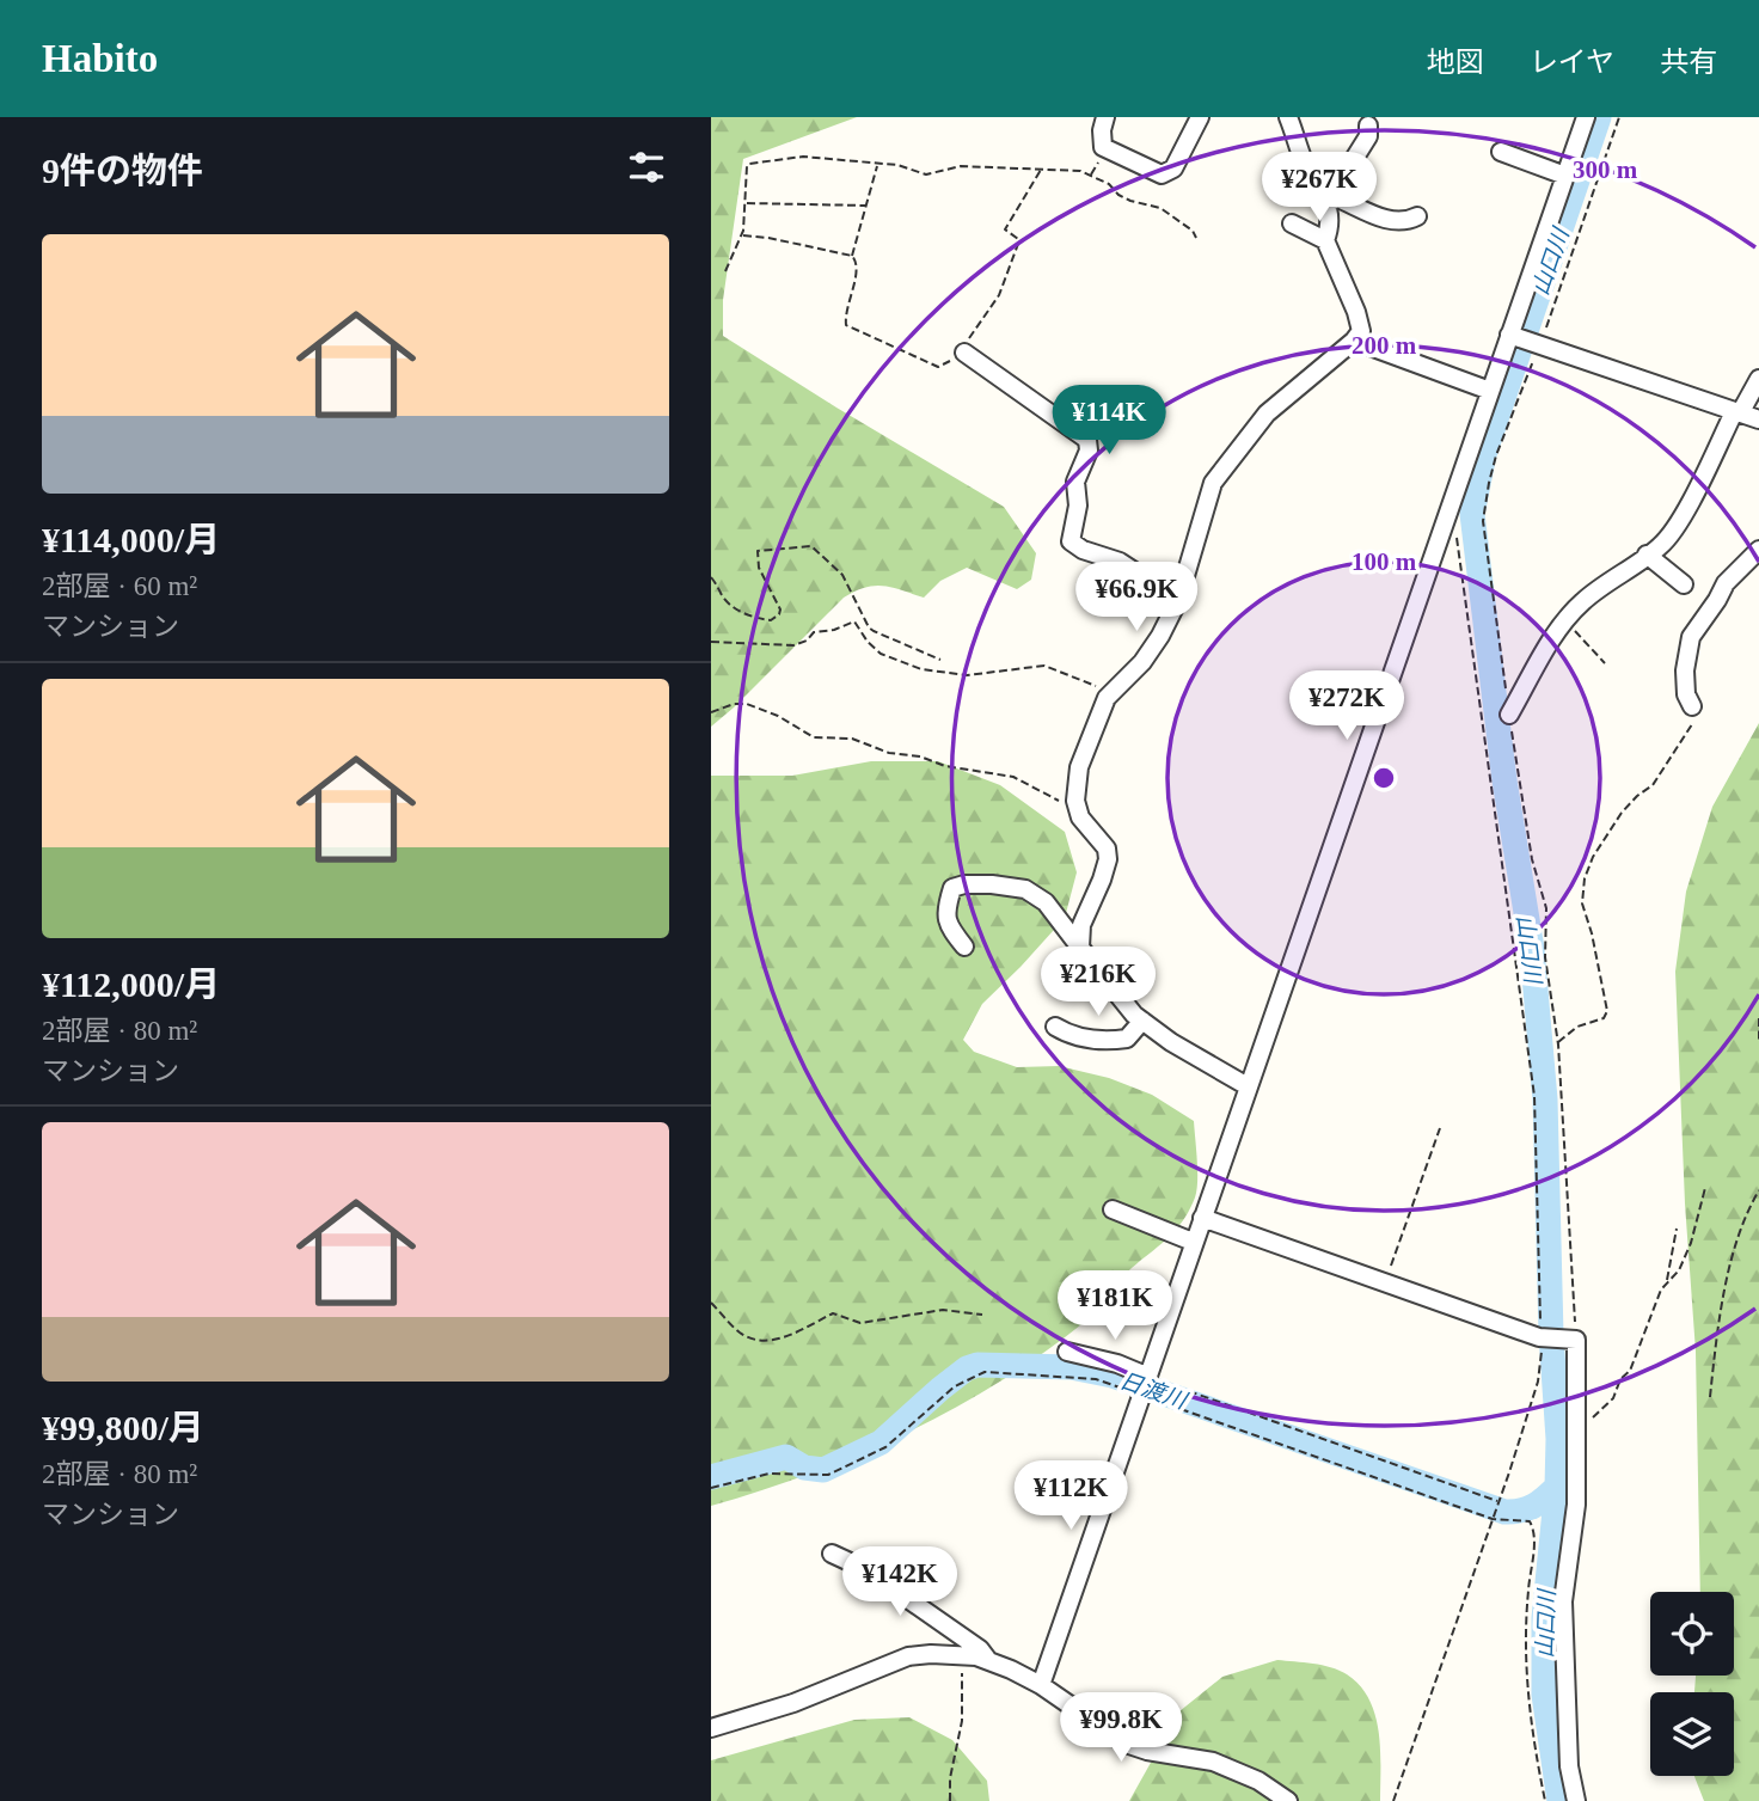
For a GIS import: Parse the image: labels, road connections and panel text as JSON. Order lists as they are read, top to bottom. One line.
{"water":["山口川","日渡川"],"page":{"header":"Habito","nav":["地図","レイヤ","共有"],"heading":"9件の物件","price":["¥267K","¥114K","¥66.9K","¥272K","¥216K","¥181K","¥112K","¥142K","¥99.8K"],"list":[{"name":"¥114,000/月","note":"2部屋 · 60 m² · マンション"},{"name":"¥112,000/月","note":"2部屋 · 80 m² · マンション"},{"name":"¥99,800/月","note":"2部屋 · 80 m² · マンション"}]},"rings":["300 m","200 m","100 m"]}
